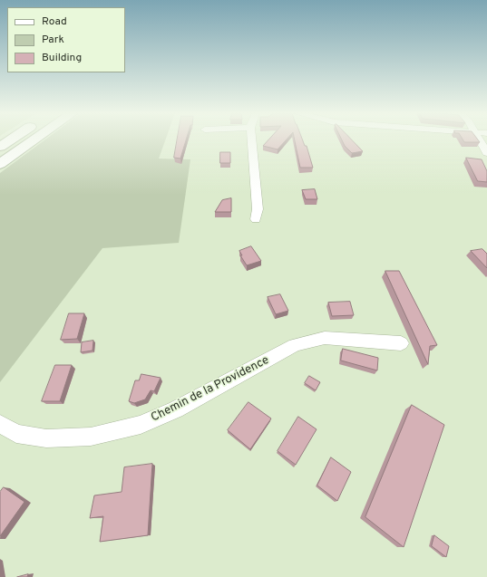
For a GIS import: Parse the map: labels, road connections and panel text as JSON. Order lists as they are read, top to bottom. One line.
{"streets":{"street":["Chemin de la Providence"]},"legend":["Road","Park","Building"]}
